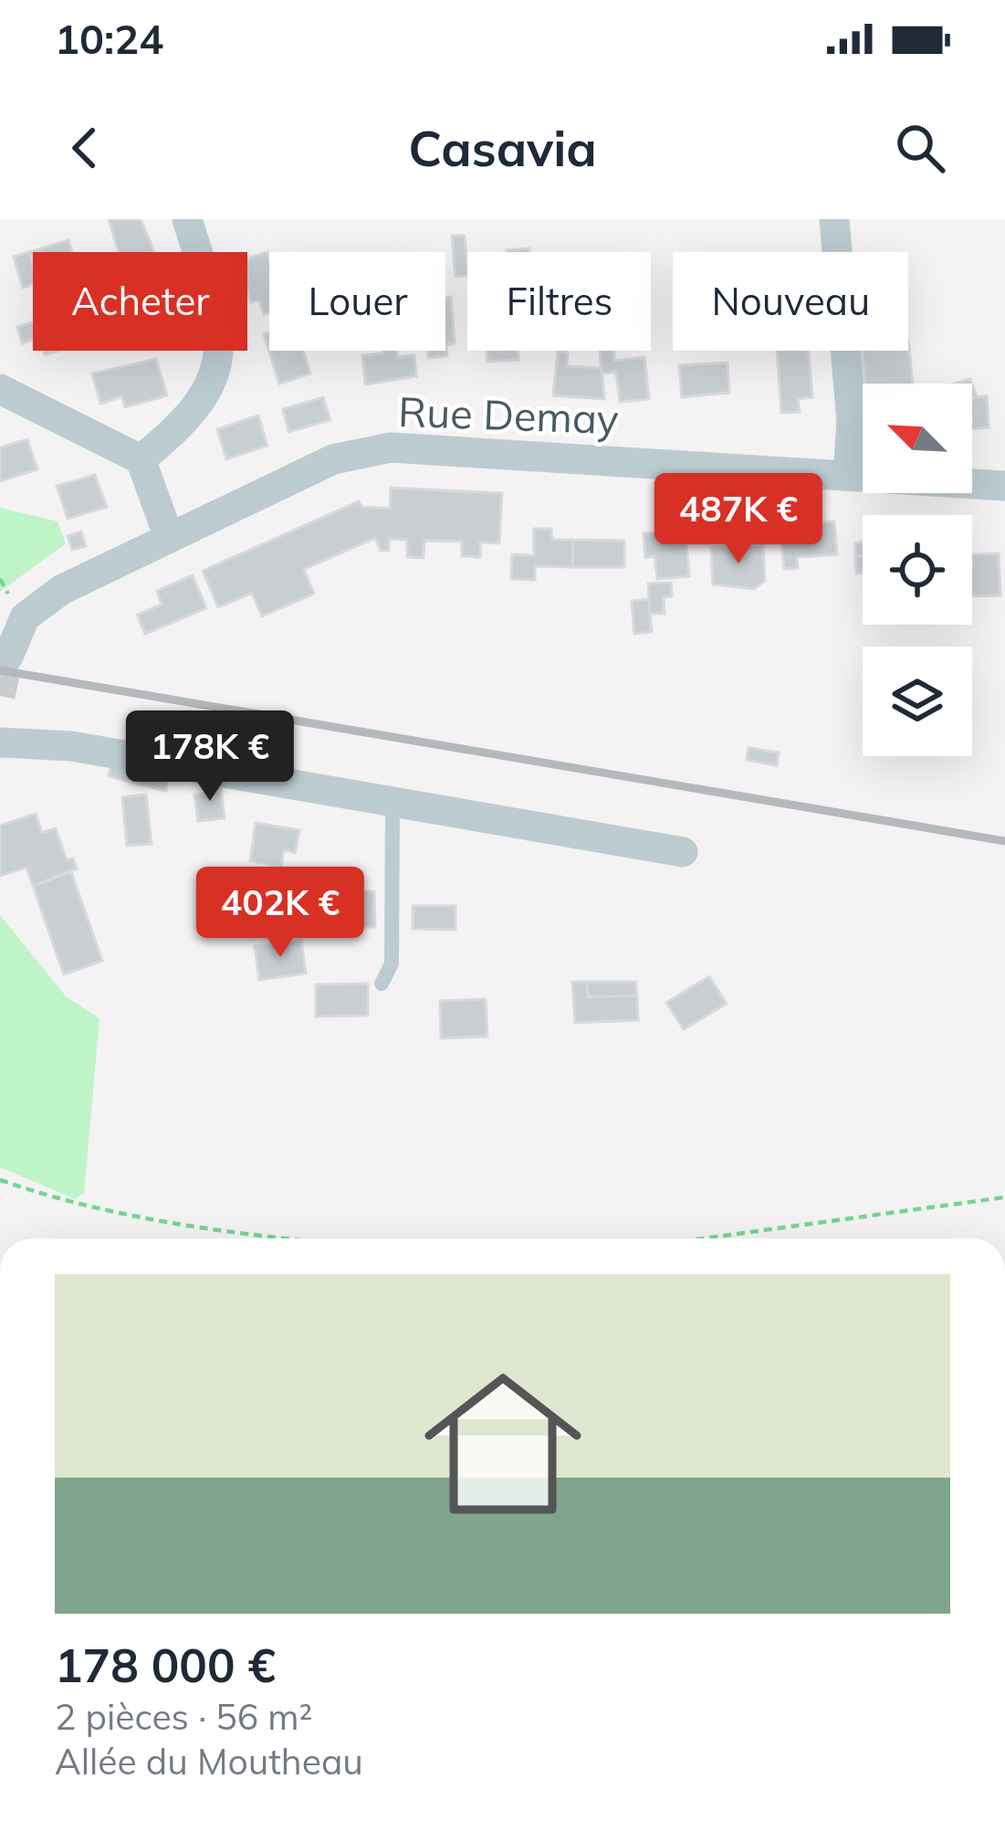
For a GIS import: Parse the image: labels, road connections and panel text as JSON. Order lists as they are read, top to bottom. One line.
{"streets":{"street":["Rue Demay"]},"north":"top left","page":{"status":"10:24","header":"Casavia","chip":["Acheter","Louer","Filtres","Nouveau"],"price":["487K €","178K €","402K €"],"list":[{"name":"178 000 €","note":"2 pièces · 56 m² · Allée du Moutheau"}]}}
